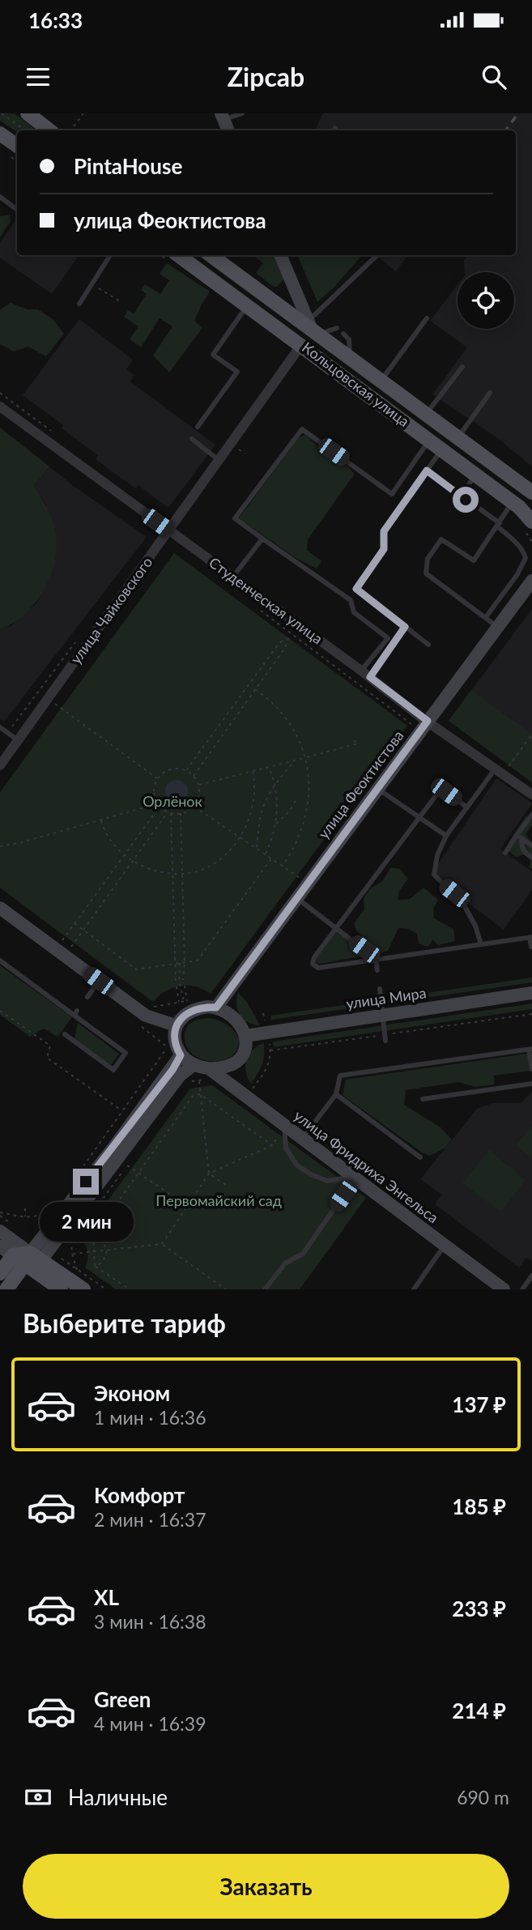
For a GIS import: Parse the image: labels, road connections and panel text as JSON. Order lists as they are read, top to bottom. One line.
{"streets":{"main road":["Кольцовская улица"],"street":["Студенческая улица","улица Чайковского","улица Феоктистова","улица Мира","улица Фридриха Энгельса"]},"crossings":[["Кольцовская улица","улица Чайковского"],["Студенческая улица","улица Чайковского"],["Студенческая улица","улица Феоктистова"],["улица Феоктистова","улица Мира"],["улица Феоктистова","улица Фридриха Энгельса"],["улица Мира","улица Фридриха Энгельса"]],"parks":["Орлёнок","Первомайский сад"],"page":{"status":"16:33","header":"Zipcab","banner":["PintaHouse","улица Феоктистова"],"bubble":"2 мин","heading":"Выберите тариф","list":[{"name":"Эконом","note":"1 мин · 16:36","value":"137 ₽"},{"name":"Комфорт","note":"2 мин · 16:37","value":"185 ₽"},{"name":"XL","note":"3 мин · 16:38","value":"233 ₽"},{"name":"Green","note":"4 мин · 16:39","value":"214 ₽"}],"pay":["Наличные","690 m"],"buttons":"Заказать"}}
